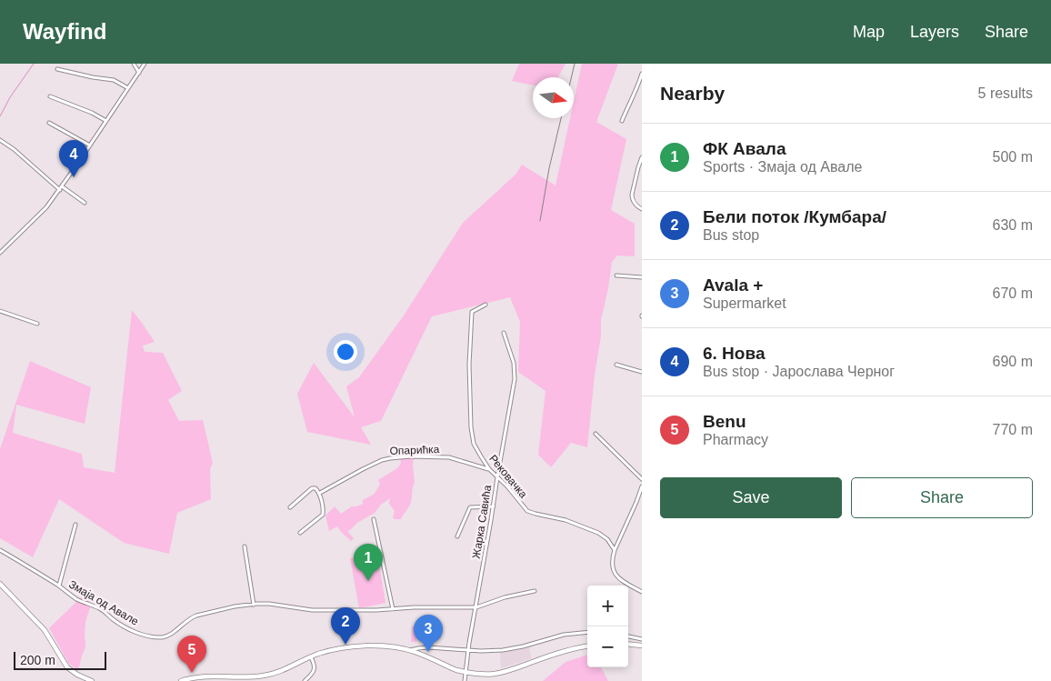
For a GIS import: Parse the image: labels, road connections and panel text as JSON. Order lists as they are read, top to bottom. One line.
{"streets":{"street":["Опарићка","Рековачка","Жарка Савића","Змаја од Авале"]},"crossings":[["Опарићка","Рековачка"],["Рековачка","Жарка Савића"],["Жарка Савића","Змаја од Авале"]],"scale_bar":"200 m","north":"right","page":{"header":"Wayfind","nav":["Map","Layers","Share"],"heading":["Nearby","5 results"],"list":[{"mark":"1","name":"ФК Авала","note":"Sports · Змаја од Авале","value":"500 m"},{"mark":"2","name":"Бели поток /Кумбара/","note":"Bus stop","value":"630 m"},{"mark":"3","name":"Avala +","note":"Supermarket","value":"670 m"},{"mark":"4","name":"6. Нова","note":"Bus stop · Јарослава Черног","value":"690 m"},{"mark":"5","name":"Benu","note":"Pharmacy","value":"770 m"}],"pins":["4","1","2","3","5"],"buttons":["Save","Share"],"map_buttons":["+","−"],"scale":"200 m"}}
